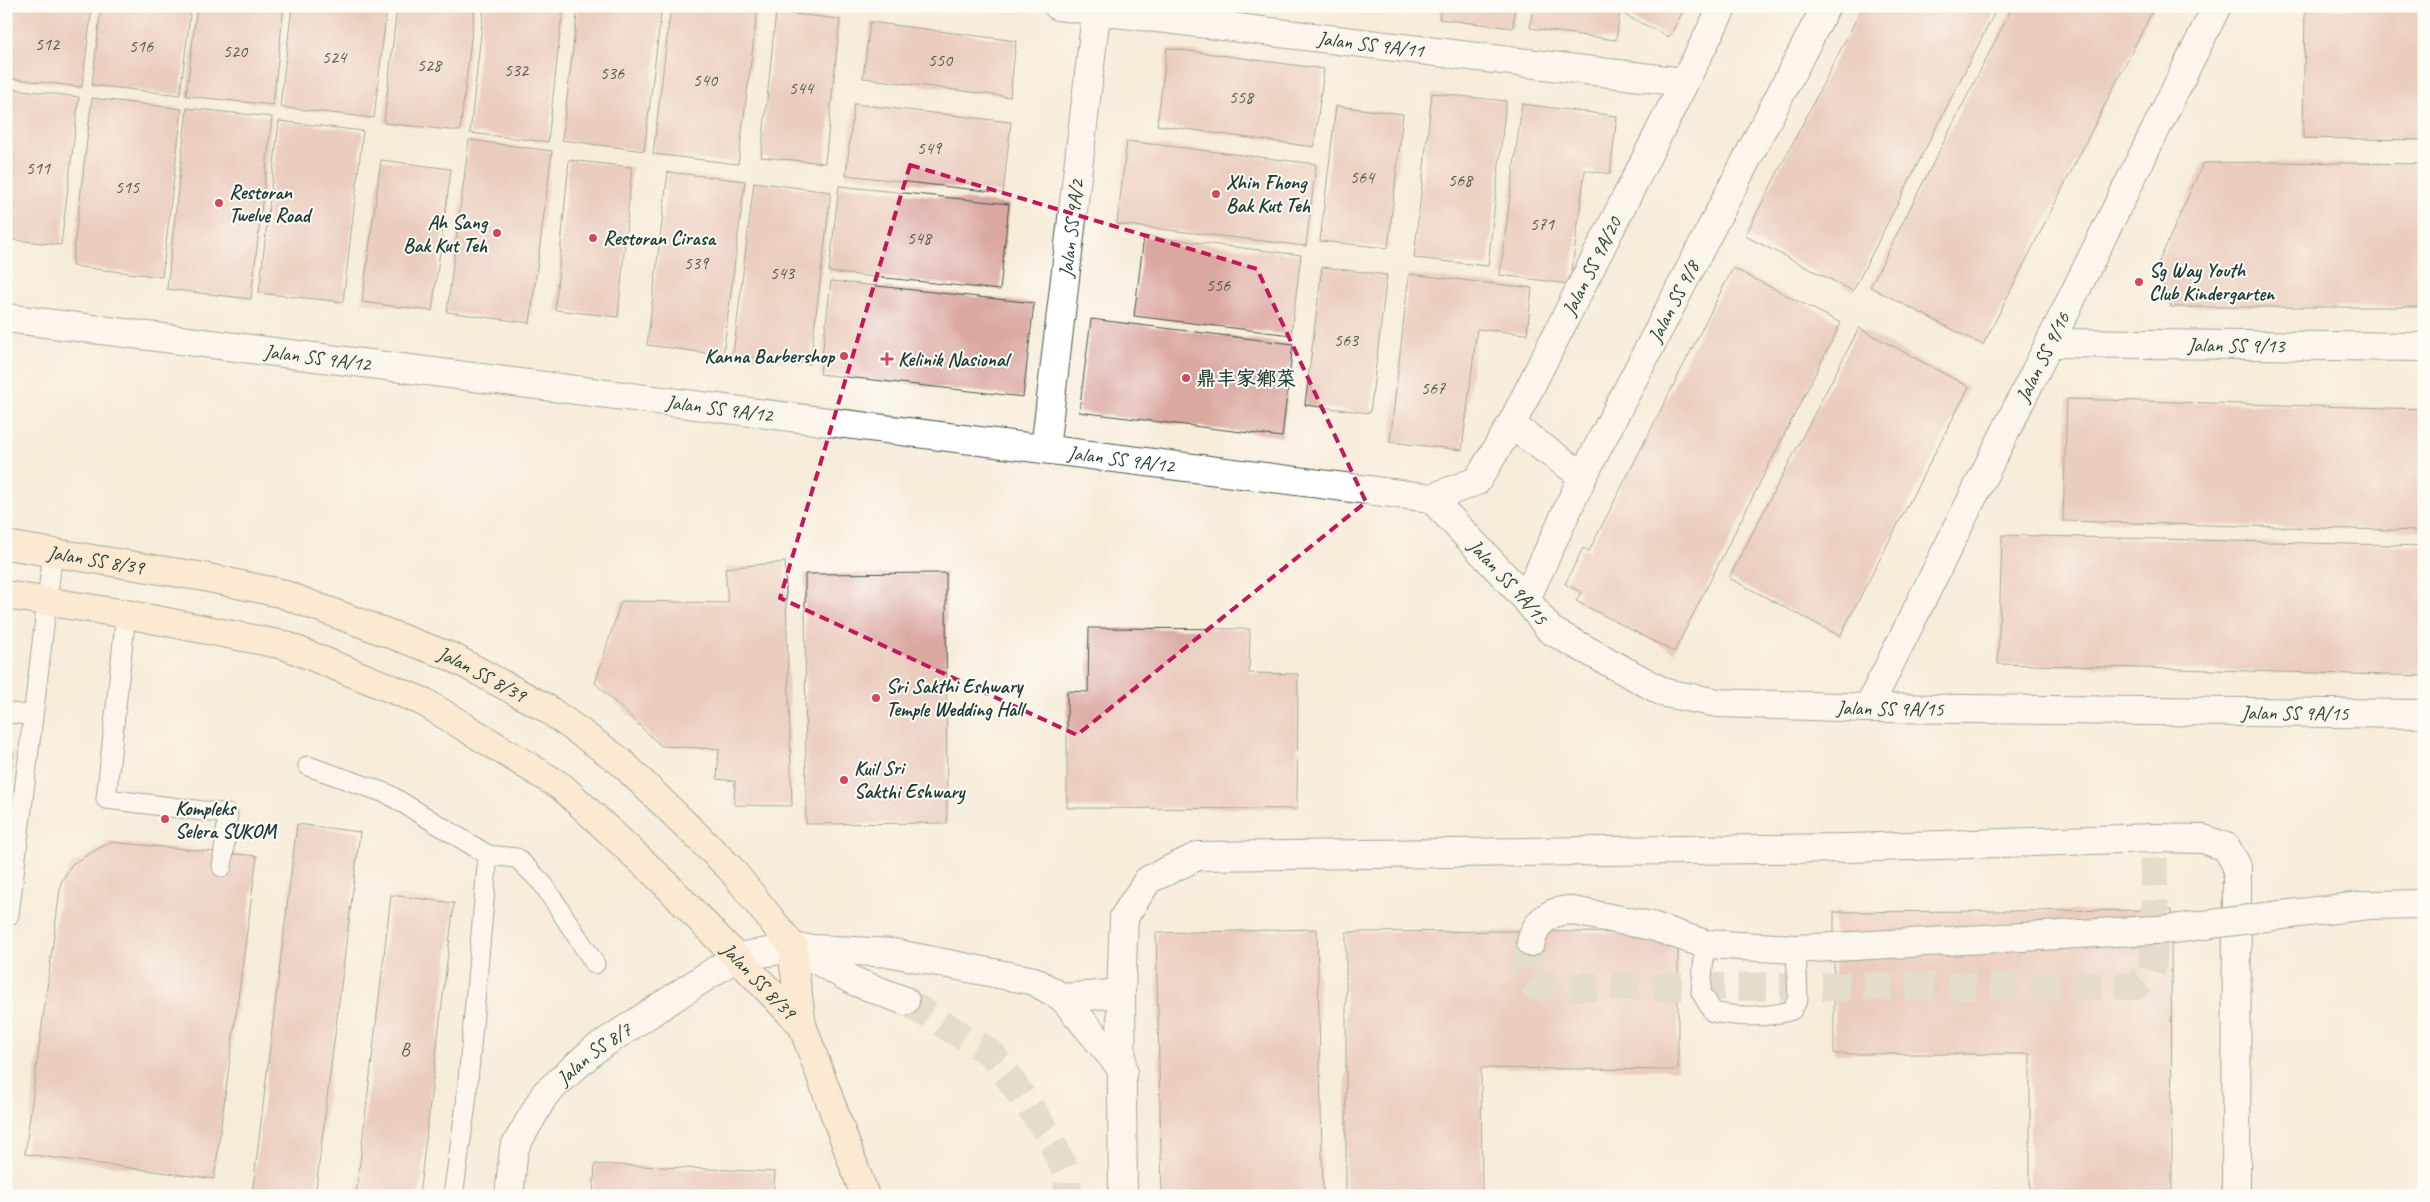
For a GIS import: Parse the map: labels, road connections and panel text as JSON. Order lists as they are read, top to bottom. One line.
{"streets":{"street":["Jalan SS 9A/11","Jalan SS 9A/2","Jalan SS 9A/20","Jalan SS 9/8","Jalan SS 9/13","Jalan SS 9A/12","Jalan SS 9/16","Jalan SS 8/39","Jalan SS 9A/15","Jalan SS 8/7"]},"crossings":[["Jalan SS 9A/11","Jalan SS 9A/2"],["Jalan SS 9A/11","Jalan SS 9A/20"],["Jalan SS 9A/2","Jalan SS 9A/12"],["Jalan SS 9A/20","Jalan SS 9A/12"],["Jalan SS 9A/20","Jalan SS 9A/15"],["Jalan SS 9/8","Jalan SS 9A/15"],["Jalan SS 9/13","Jalan SS 9/16"],["Jalan SS 9A/12","Jalan SS 9A/15"],["Jalan SS 9/16","Jalan SS 9A/15"],["Jalan SS 8/39","Jalan SS 8/7"]],"places":{"other":["Xhin Fhong Bak Kut Teh","Restoran Twelve Road","Ah Sang Bak Kut Teh","Restoran Cirasa","Sg Way Youth Club Kindergarten","Kanna Barbershop","鼎丰家鄉菜","Sri Sakthi Eshwary Temple Wedding Hall","Kuil Sri Sakthi Eshwary","Kompleks Selera SUKOM"],"health":["Kelinik Nasional"]},"house_numbers":["512","516","520","524","550","528","532","536","540","544","558","549","511","564","568","515","571","548","539","543","556","563","567","B"]}
